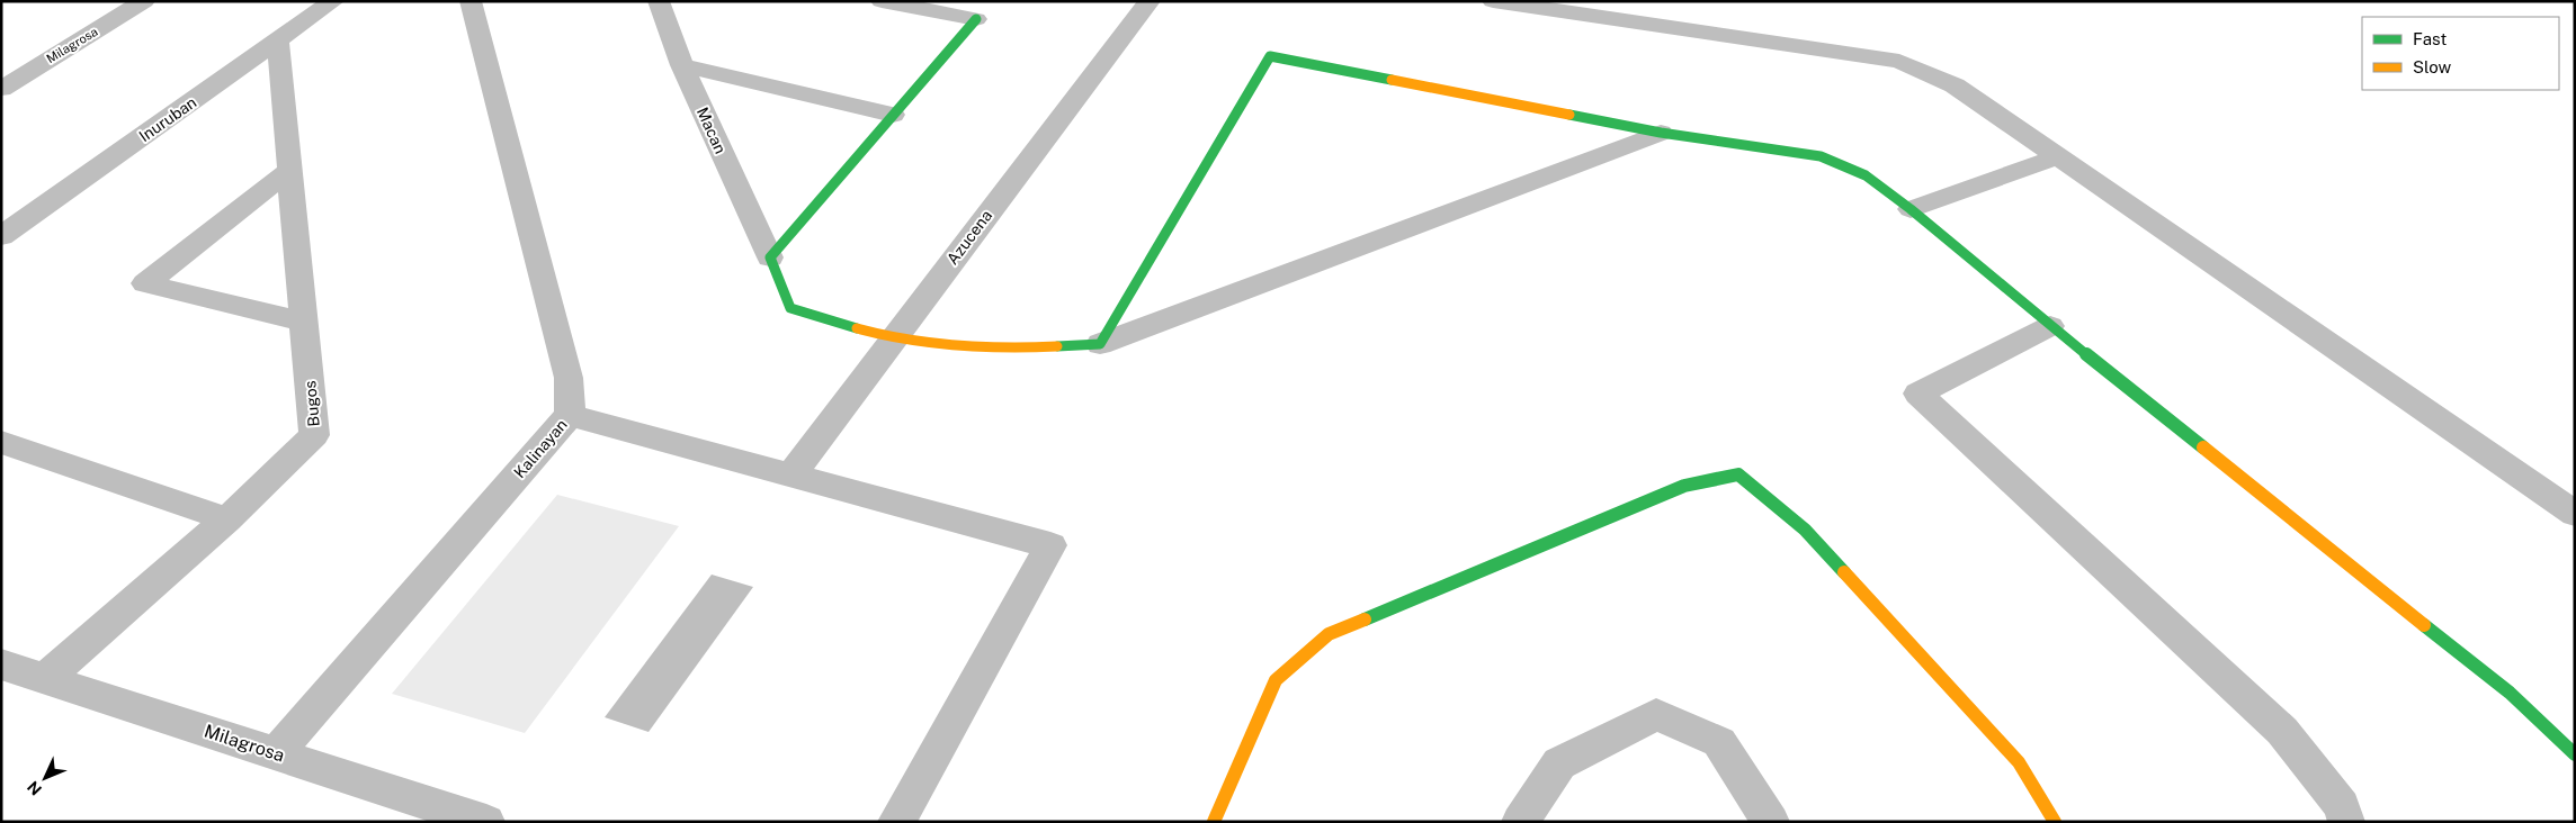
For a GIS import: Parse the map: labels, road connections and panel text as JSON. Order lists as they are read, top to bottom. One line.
{"streets":{"street":["Milagrosa","Inuruban","Macan","Azucena","Bugos","Kalinayan"]},"crossings":[["Milagrosa","Bugos"],["Milagrosa","Kalinayan"],["Inuruban","Bugos"]],"legend":["Fast","Slow"],"north":"bottom left"}
